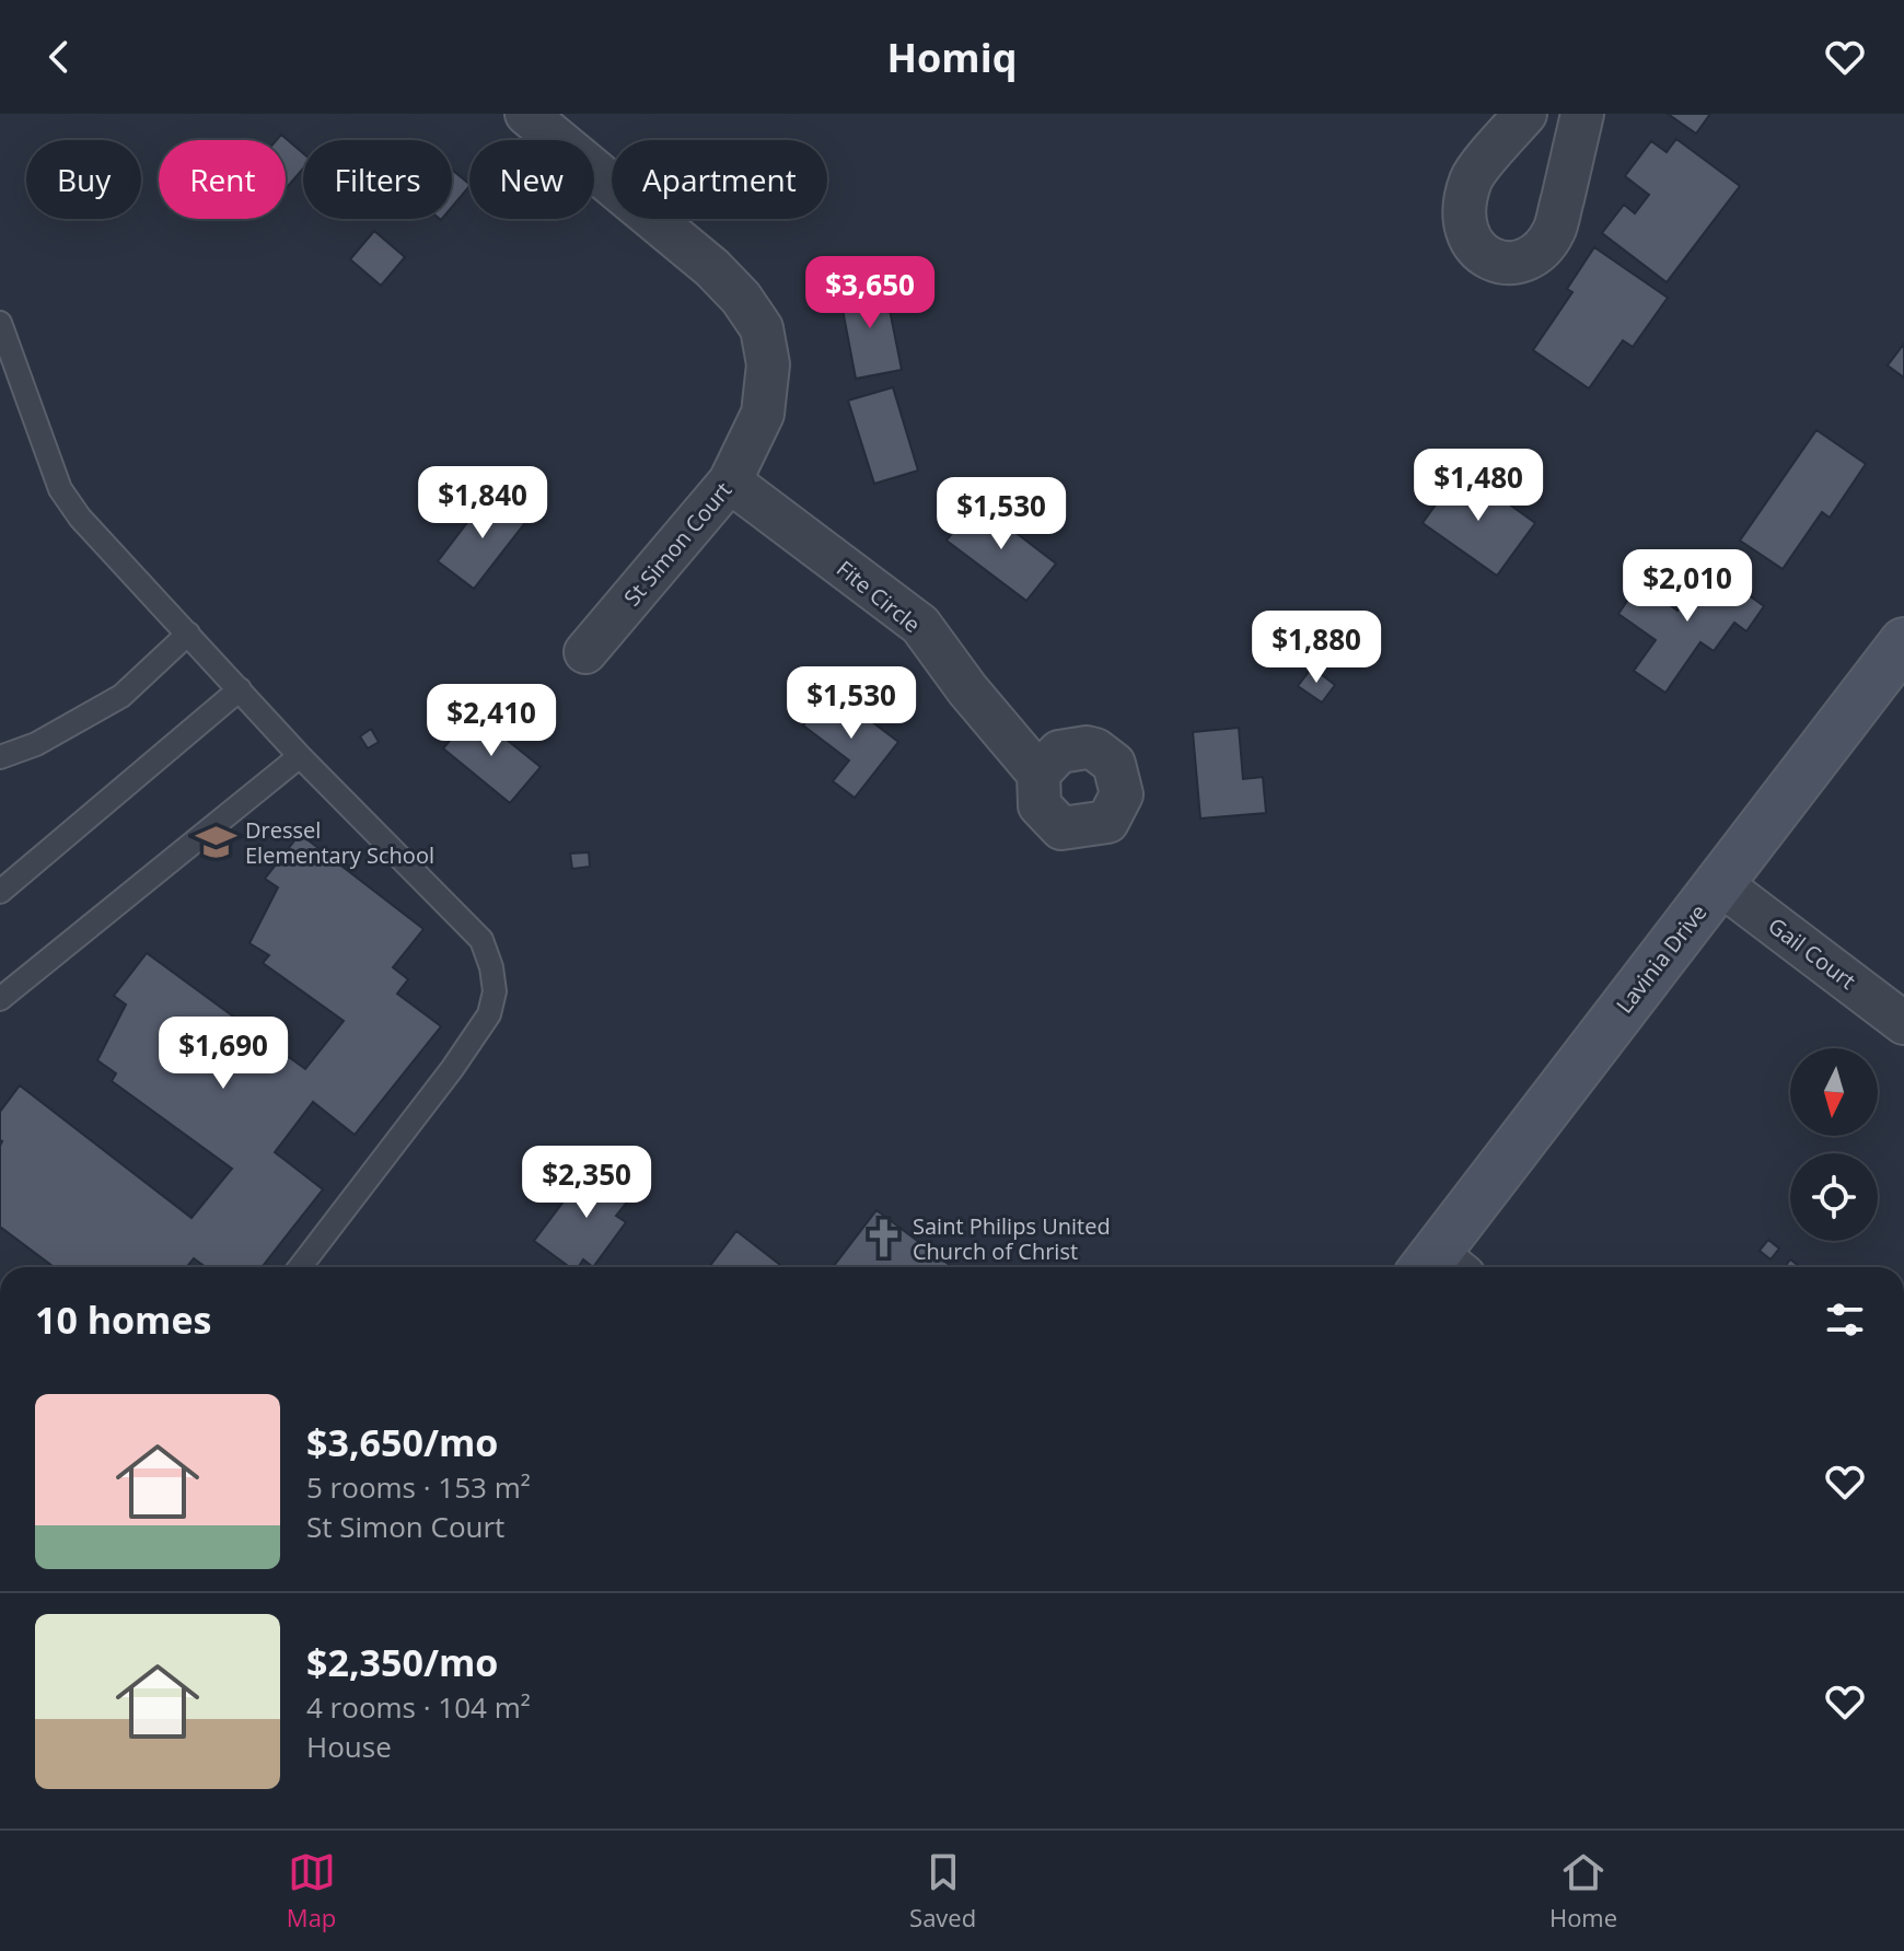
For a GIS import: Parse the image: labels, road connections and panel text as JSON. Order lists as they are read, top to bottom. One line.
{"streets":{"street":["St Simon Court","Fite Circle","Gail Court","Lavinia Drive"]},"crossings":[["St Simon Court","Fite Circle"],["Gail Court","Lavinia Drive"]],"places":{"school or university":["Dressel Elementary School"],"church":["Saint Philips United Church of Christ"]},"north":"bottom","page":{"header":"Homiq","chip":["Buy","Rent","Filters","New","Apartment"],"price":["$3,650","$1,480","$1,840","$1,530","$2,010","$1,880","$1,530","$2,410","$1,690","$2,350"],"heading":"10 homes","list":[{"name":"$3,650/mo","note":"5 rooms · 153 m² · St Simon Court"},{"name":"$2,350/mo","note":"4 rooms · 104 m² · House"}],"tabs":["Map","Saved","Home"]}}
